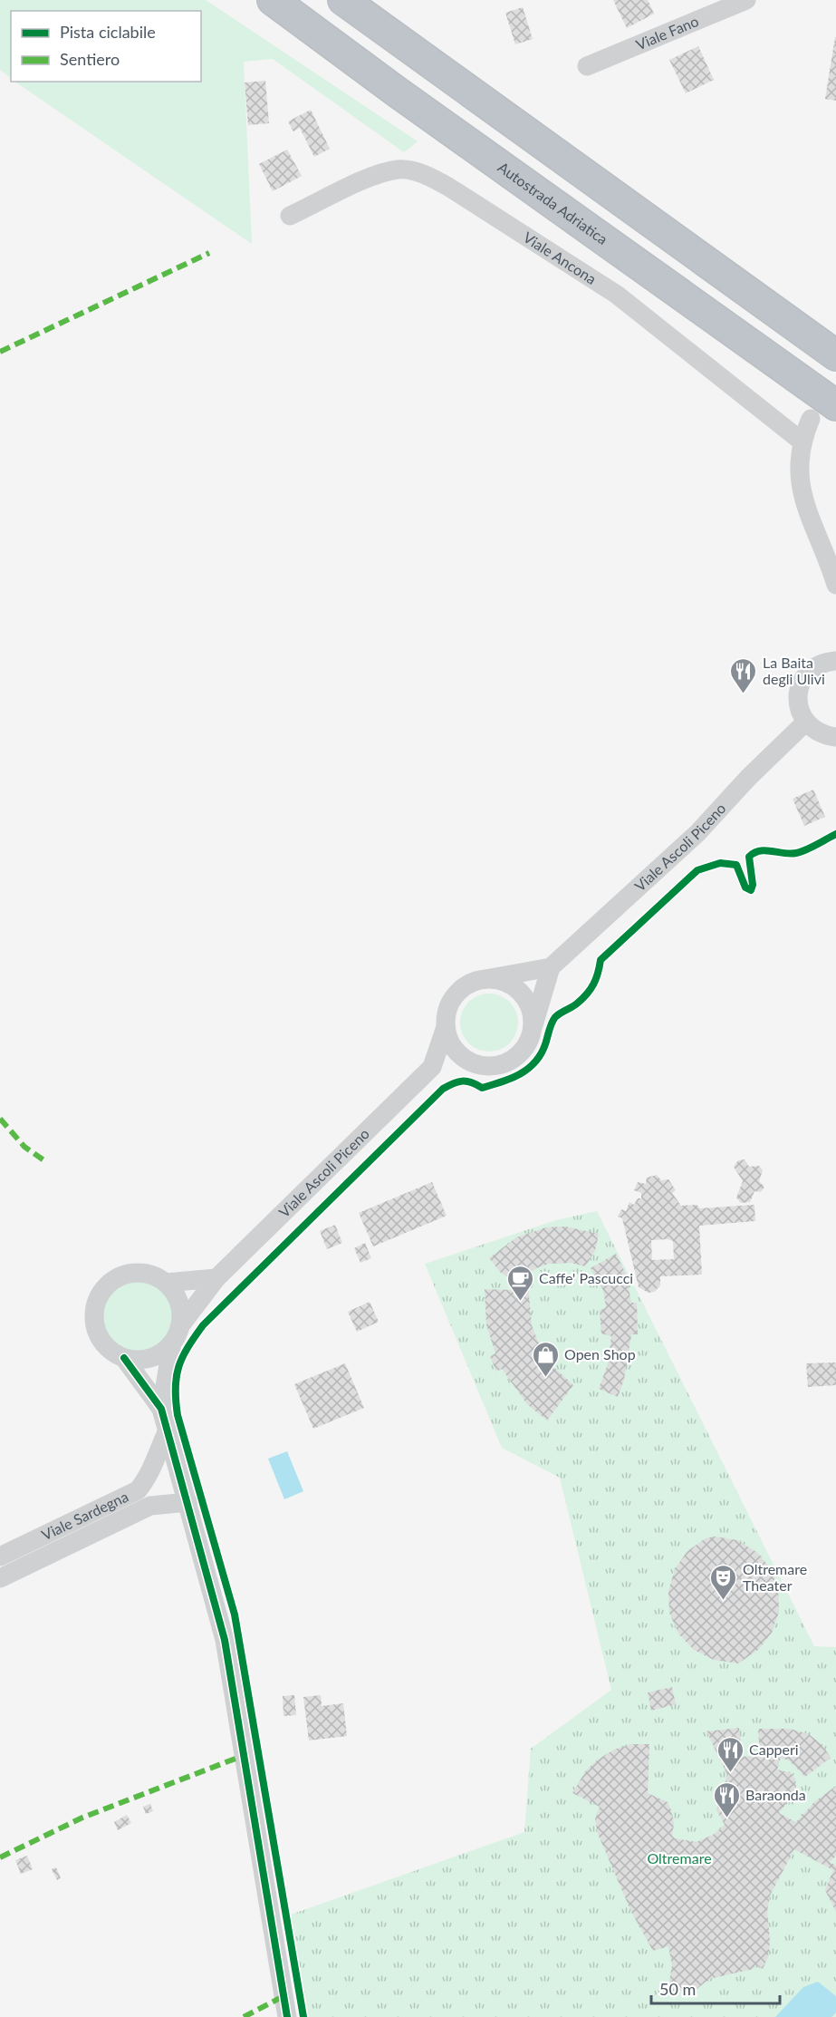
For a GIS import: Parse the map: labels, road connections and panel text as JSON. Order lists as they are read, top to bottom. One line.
{"streets":{"highway":["Autostrada Adriatica"],"street":["Viale Fano","Viale Ancona","Viale Ascoli Piceno","Viale Sardegna"]},"parks":["Oltremare"],"places":{"restaurant":["La Baita degli Ulivi","Capperi","Baraonda"],"cafe":["Caffe' Pascucci"],"shop":["Open Shop"],"theatre":["Oltremare Theater"]},"legend":["Pista ciclabile","Sentiero"],"scale_bar":"50 m"}
